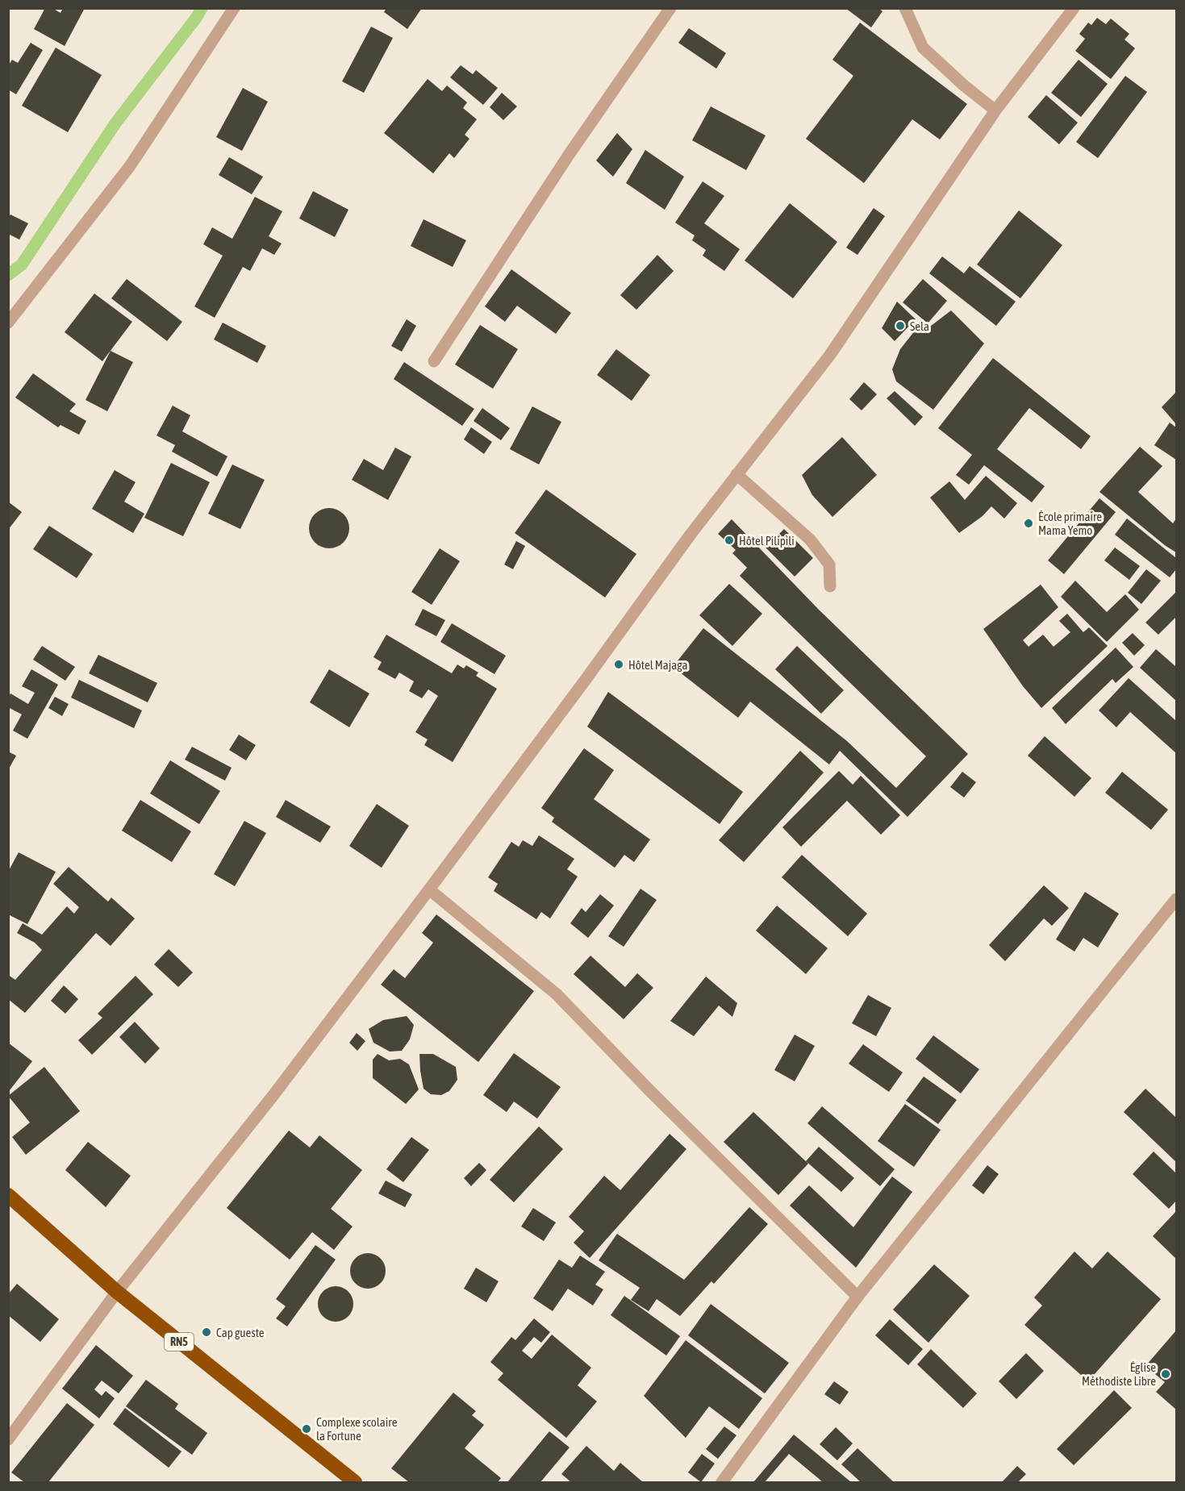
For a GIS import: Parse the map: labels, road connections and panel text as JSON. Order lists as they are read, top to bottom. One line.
{"streets":{"highway":["RN5"]},"places":["Sela","École primaire Mama Yemo","Hôtel Pilipili","Hôtel Majaga","Cap gueste","Église Méthodiste Libre","Complexe scolaire la Fortune"]}
